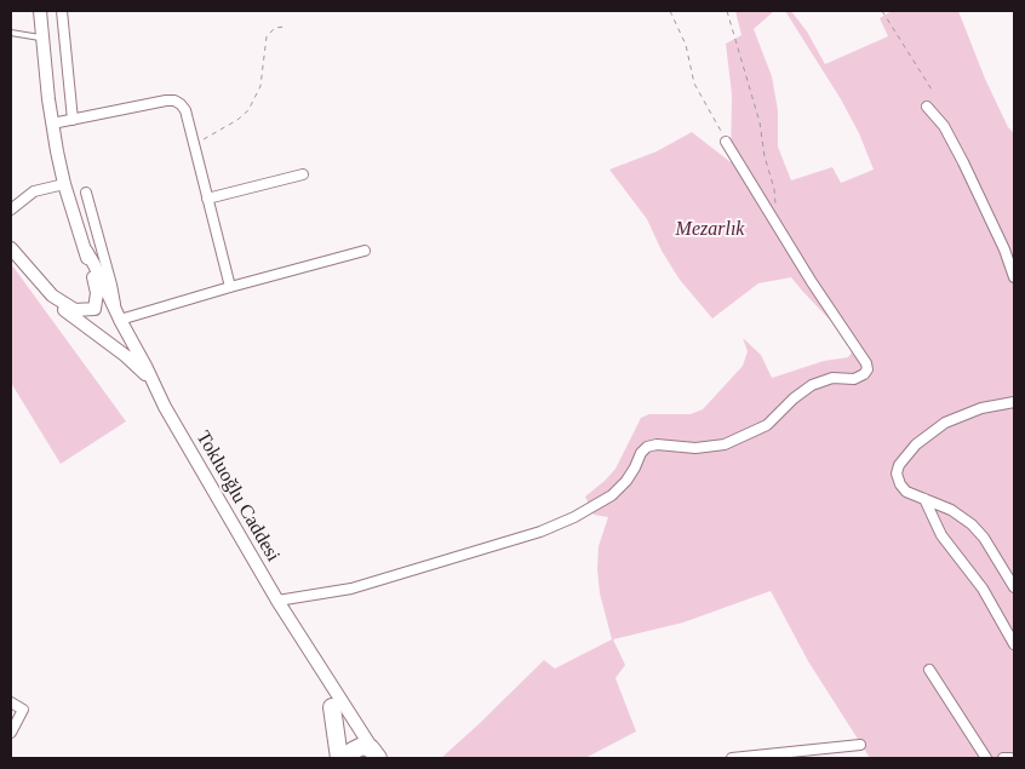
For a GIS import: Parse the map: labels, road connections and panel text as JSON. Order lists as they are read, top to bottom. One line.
{"streets":{"street":["Tokluoğlu Caddesi"]},"parks":["Mezarlık"]}
